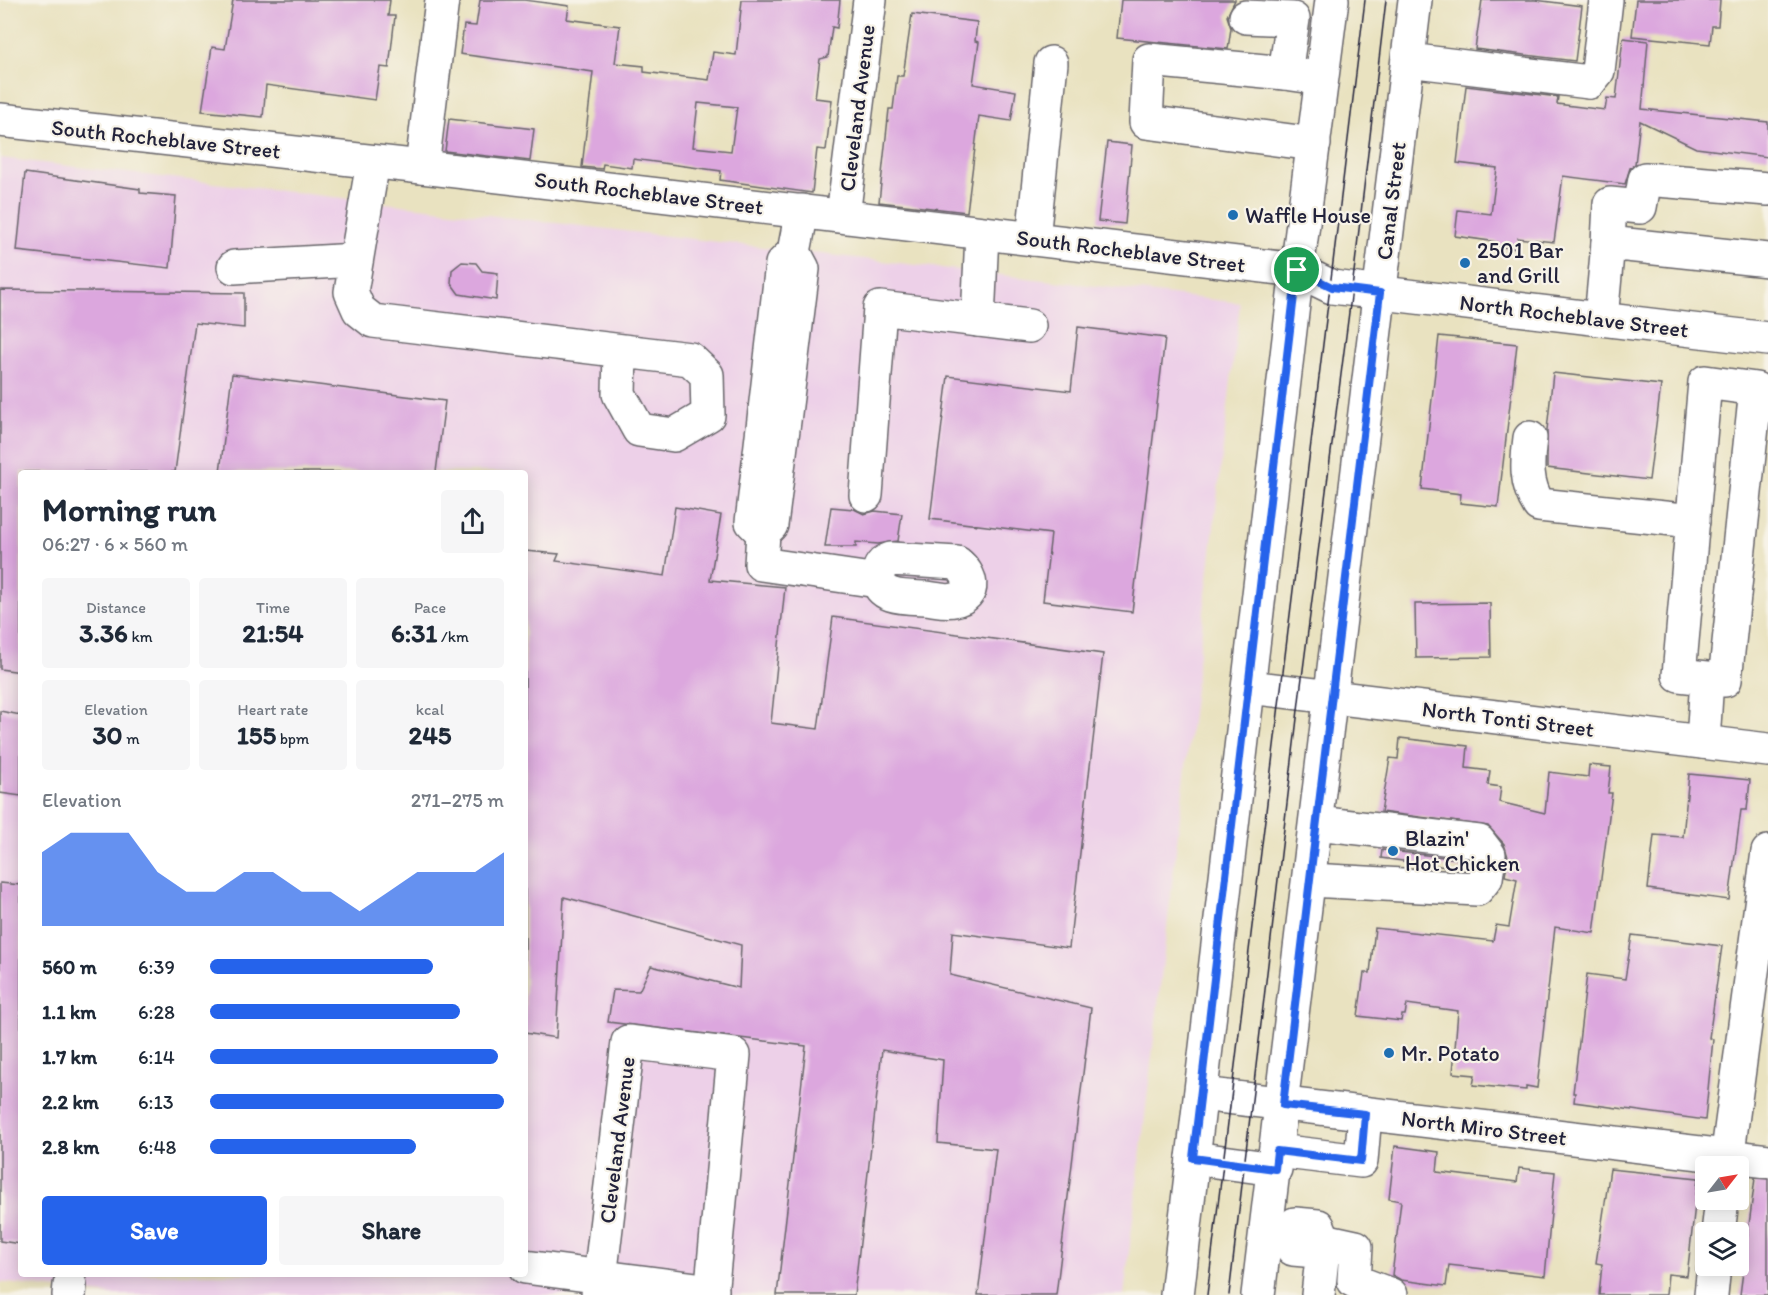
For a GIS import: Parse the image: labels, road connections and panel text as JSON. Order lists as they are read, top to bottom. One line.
{"streets":{"street":["Cleveland Avenue","South Rocheblave Street","Canal Street","North Rocheblave Street","North Tonti Street","North Miro Street"]},"crossings":[["Cleveland Avenue","South Rocheblave Street"],["South Rocheblave Street","Canal Street"],["South Rocheblave Street","North Rocheblave Street"],["Canal Street","North Rocheblave Street"],["Canal Street","North Tonti Street"],["Canal Street","North Miro Street"]],"places":["Waffle House","2501 Bar and Grill","Blazin' Hot Chicken","Mr. Potato"],"north":"top right","page":{"heading":["Morning run","06:27 · 6 × 560 m"],"stats":[["Distance","3.36 km"],["Time","21:54"],["Pace","6:31 /km"],["Elevation","30 m"],["Heart rate","155 bpm"],["kcal","245"]],"chart":["Elevation","271–275 m"],"list":[{"name":"560 m","note":"6:39"},{"name":"1.1 km","note":"6:28"},{"name":"1.7 km","note":"6:14"},{"name":"2.2 km","note":"6:13"},{"name":"2.8 km","note":"6:48"}],"buttons":["Save","Share"]}}
